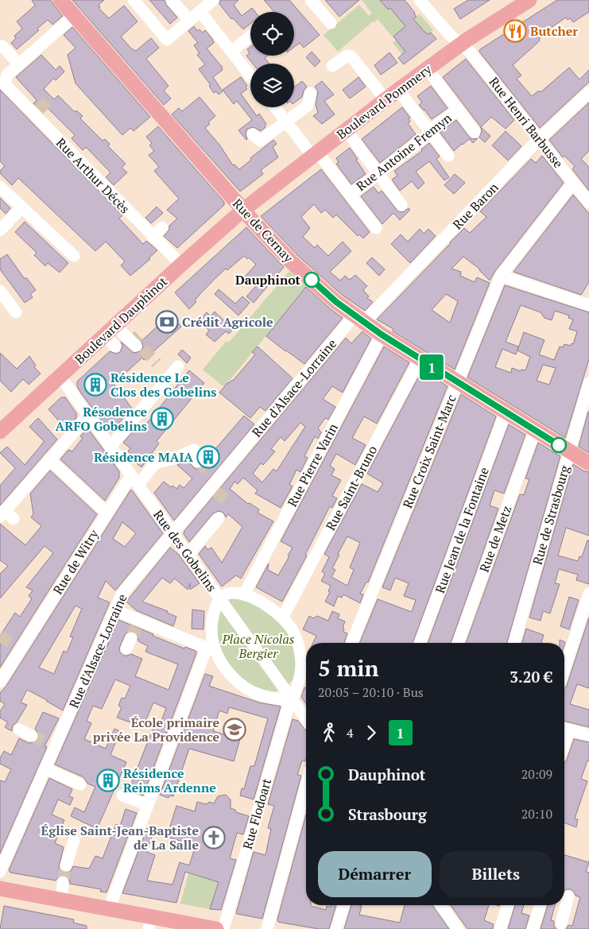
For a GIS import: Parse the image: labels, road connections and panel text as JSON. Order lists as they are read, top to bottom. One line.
{"streets":{"main road":["Boulevard Pommery","Rue de Cernay","Boulevard Dauphinot"],"street":["Rue Henri Barbusse","Rue Antoine Fremyn","Rue Arthur Décès","Rue Baron","Rue d'Alsace-Lorraine","Rue Croix Saint-Marc","Rue Pierre Varin","Rue Saint-Bruno","Rue de Strasbourg","Rue Jean de la Fontaine","Rue de Metz","Rue des Gobelins","Rue de Witry","Rue Flodoart"]},"crossings":[["Boulevard Pommery","Rue Henri Barbusse"],["Boulevard Pommery","Rue de Cernay"],["Boulevard Pommery","Boulevard Dauphinot"],["Rue Henri Barbusse","Rue Baron"],["Rue Henri Barbusse","Rue Croix Saint-Marc"],["Rue Arthur Décès","Rue de Cernay"],["Rue Arthur Décès","Boulevard Dauphinot"],["Rue Baron","Rue de Cernay"],["Rue Baron","Rue d'Alsace-Lorraine"],["Rue de Cernay","Boulevard Dauphinot"],["Rue de Cernay","Rue d'Alsace-Lorraine"],["Rue de Cernay","Rue Croix Saint-Marc"],["Rue de Cernay","Rue Pierre Varin"],["Rue de Cernay","Rue Saint-Bruno"],["Rue de Cernay","Rue de Strasbourg"],["Rue de Cernay","Rue Jean de la Fontaine"],["Rue de Cernay","Rue de Metz"],["Boulevard Dauphinot","Rue des Gobelins"],["Rue d'Alsace-Lorraine","Rue des Gobelins"],["Rue des Gobelins","Rue de Witry"],["Rue des Gobelins","Rue Flodoart"]],"parks":["Place Nicolas Bergier"],"places":{"restaurant":["Butcher"],"other":["Dauphinot"],"bank":["Crédit Agricole"],"building":["Résidence Le Clos des Gobelins","Résodence ARFO Gobelins","Résidence MAIA","Résidence Reims Ardenne"],"school or university":["École primaire privée La Providence"],"church":["Église Saint-Jean-Baptiste de La Salle"]},"lines":["bus line 1"],"page":{"on_map":"1","heading":["5 min","20:05 – 20:10 · Bus","3.20 €"],"legs":["4","1"],"list":[{"name":"Dauphinot","value":"20:09"},{"name":"Strasbourg","value":"20:10"}],"buttons":["Démarrer","Billets"]}}
